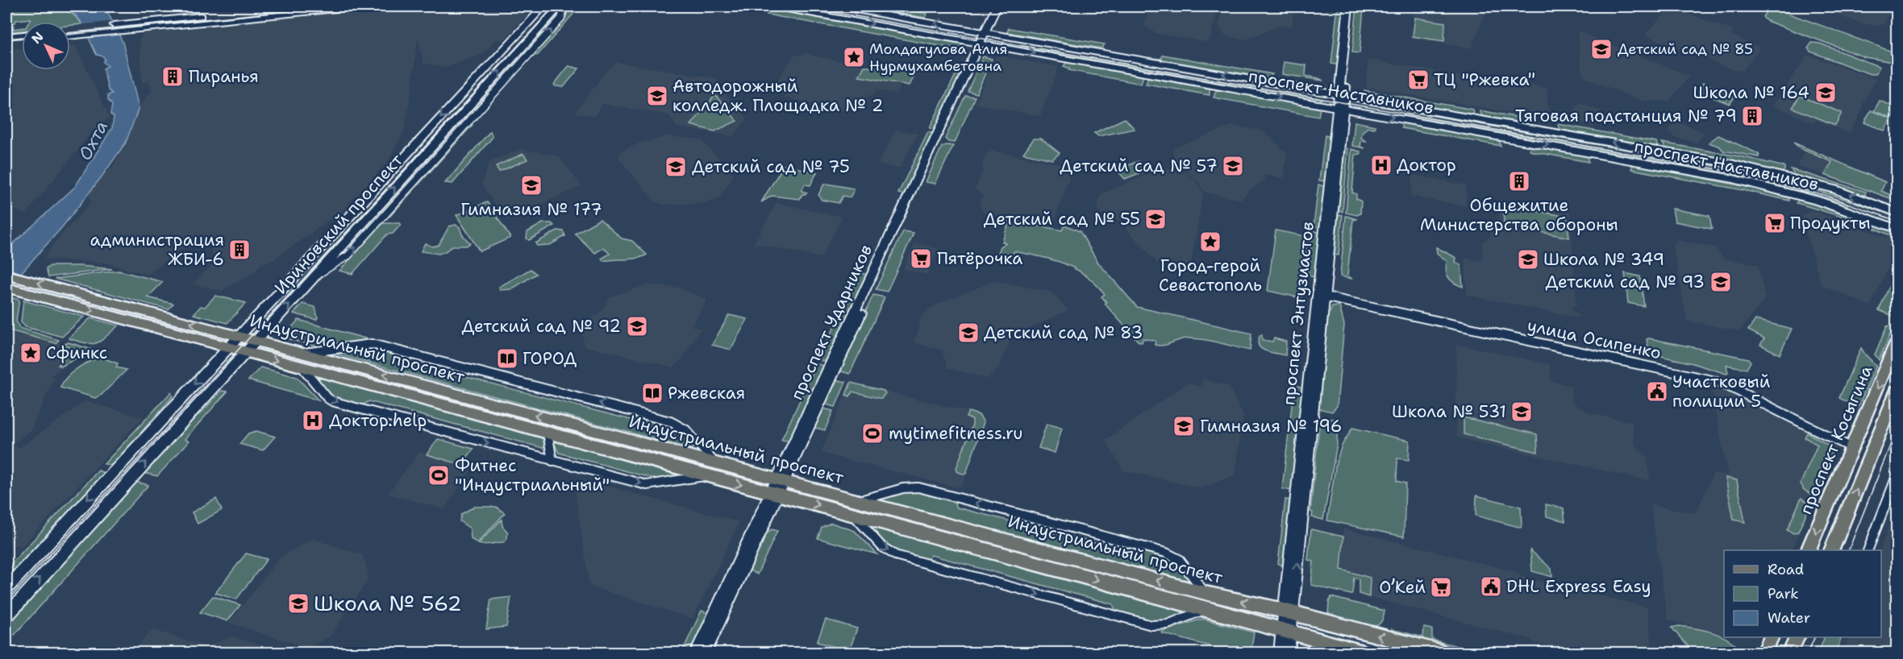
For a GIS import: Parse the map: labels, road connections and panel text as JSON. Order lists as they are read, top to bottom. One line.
{"streets":{"main road":["проспект Наставников","Ириновский проспект","Индустриальный проспект","проспект Косыгина"],"street":["проспект Энтузиастов","проспект Ударников","улица Осипенко"]},"crossings":[["проспект Наставников","проспект Энтузиастов"],["проспект Наставников","проспект Ударников"],["Ириновский проспект","Индустриальный проспект"],["проспект Энтузиастов","улица Осипенко"],["проспект Энтузиастов","Индустриальный проспект"],["проспект Ударников","Индустриальный проспект"],["улица Осипенко","проспект Косыгина"]],"water":["Охта"],"places":{"school or university":["Детский сад № 85","Школа № 164","Автодорожный колледж. Площадка № 2","Детский сад № 57","Детский сад № 75","Гимназия № 177","Детский сад № 55","Школа № 349","Детский сад № 93","Детский сад № 92","Детский сад № 83","Школа № 531","Гимназия № 196","Школа № 562"],"place":["Молдагулова Алия Нурмухамбетовна","Город-герой Севастополь","Сфинкс"],"building":["Пиранья","Тяговая подстанция № 79","Общежитие Министерства обороны","администрация ЖБИ-6"],"supermarket":["ТЦ \"Ржевка\"","Продукты","Пятёрочка","О’Кей"],"hospital":["Доктор","Доктор.help"],"library":["ГОРОД","Ржевская"],"public building":["Участковый полиции 5","DHL Express Easy"],"sports":["mytimefitness.ru","Фитнес \"Индустриальный\""]},"legend":["Road","Park","Water"],"north":"top left"}
